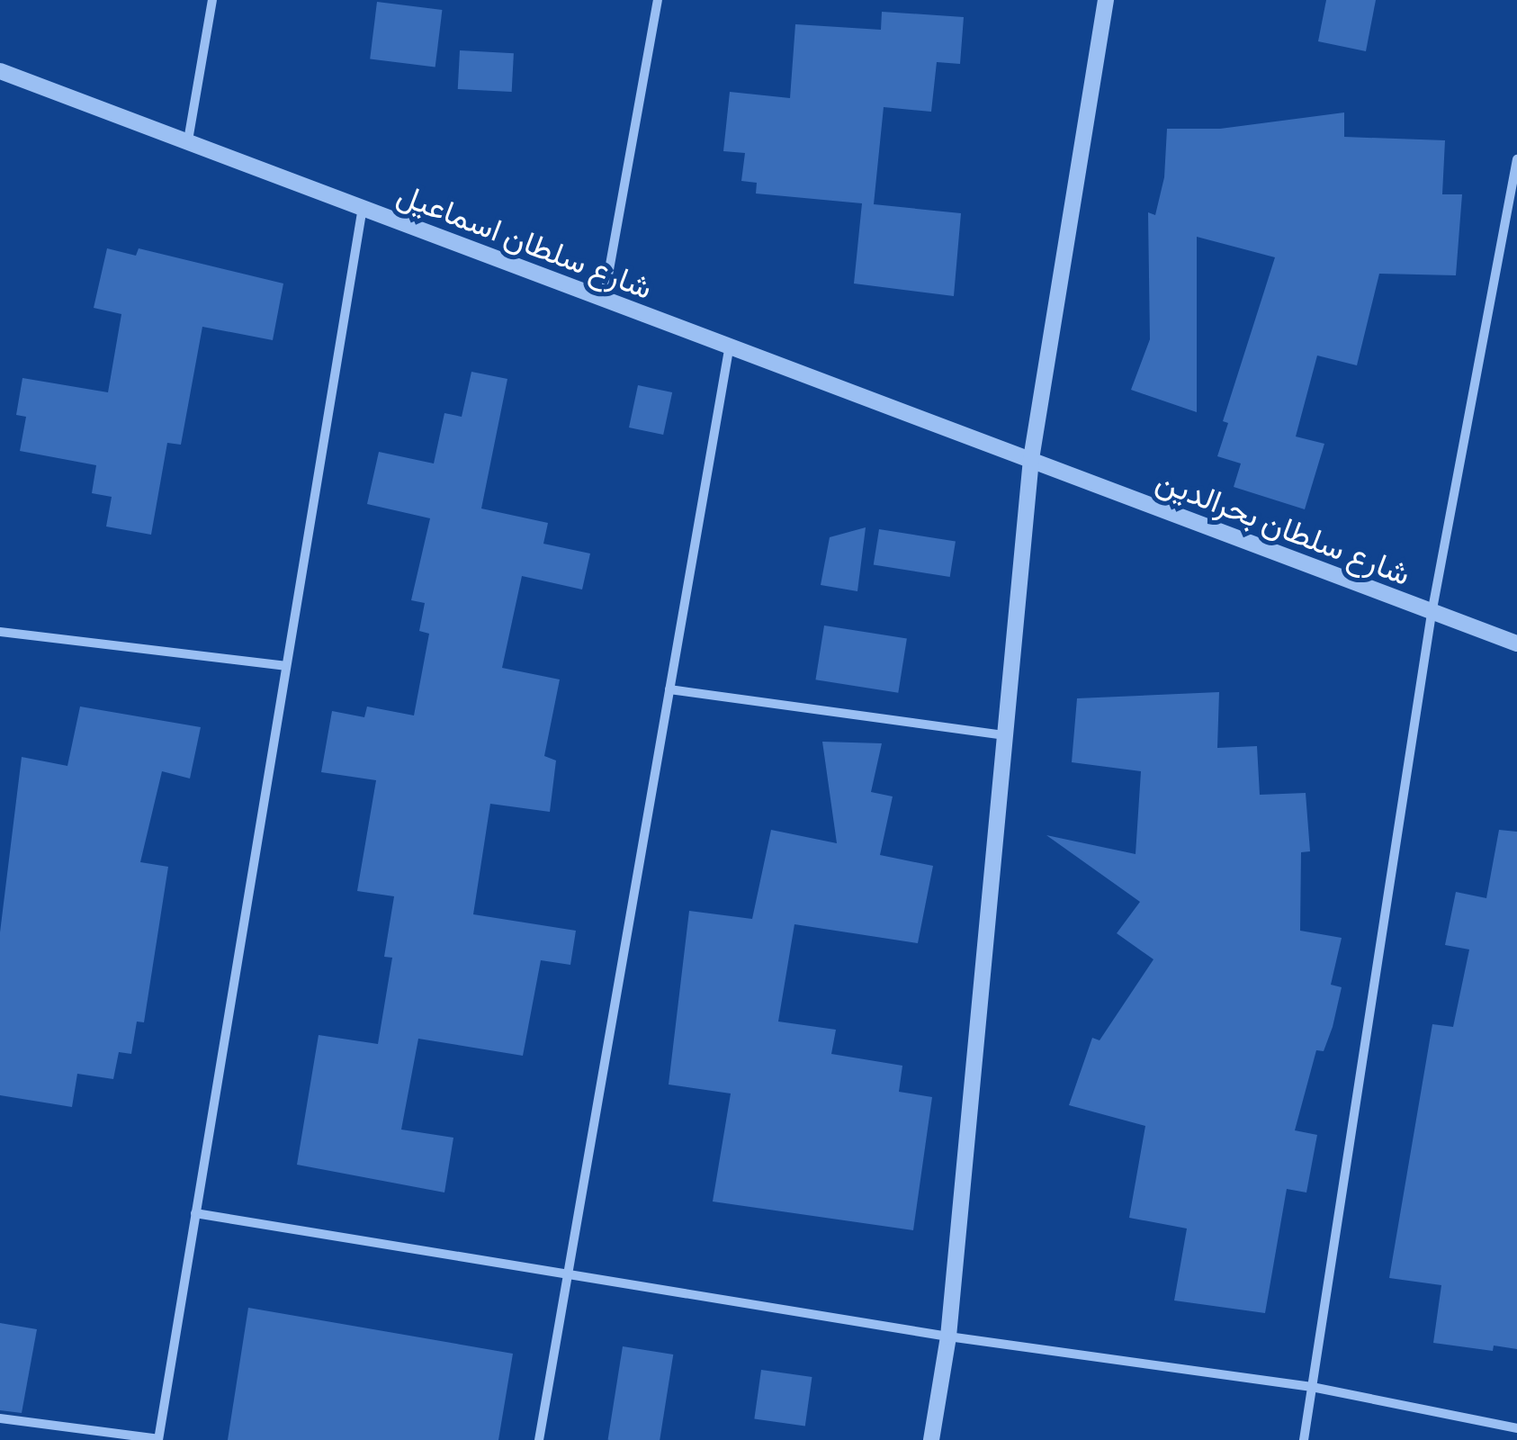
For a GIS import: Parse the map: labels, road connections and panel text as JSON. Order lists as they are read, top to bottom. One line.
{"streets":{"street":["شارع سلطان اسماعيل","شارع سلطان بحرالدين"]},"crossings":[["شارع سلطان اسماعيل","شارع سلطان بحرالدين"]]}
